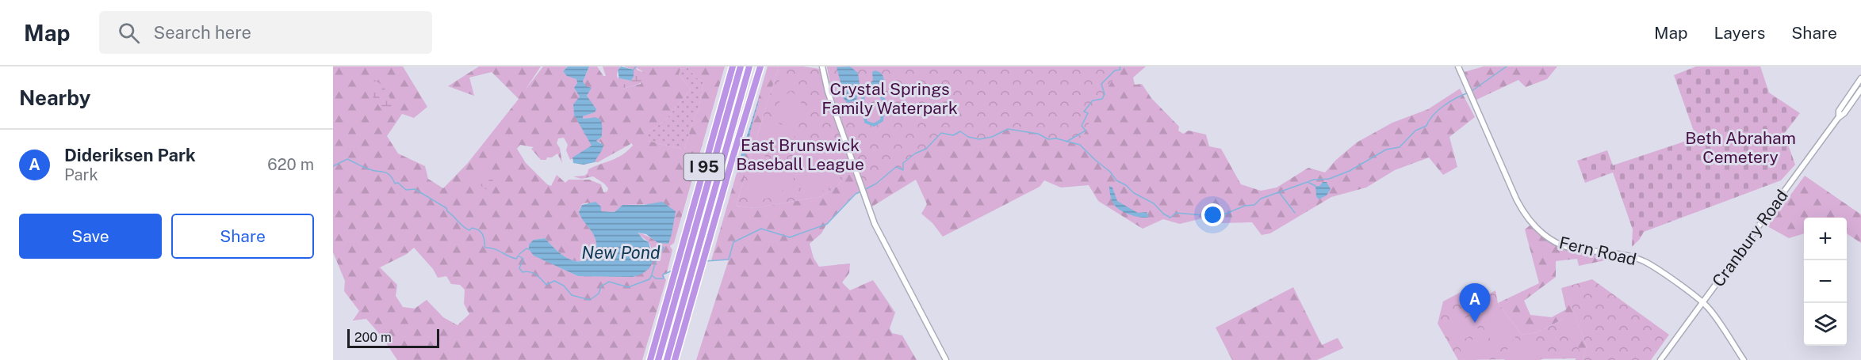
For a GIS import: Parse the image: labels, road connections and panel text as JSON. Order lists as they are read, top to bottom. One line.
{"streets":{"highway":["I 95"],"street":["Cranbury Road","Fern Road"]},"crossings":[["Cranbury Road","Fern Road"]],"water":["New Pond"],"parks":["Crystal Springs Family Waterpark","Beth Abraham Cemetery","East Brunswick Baseball League"],"scale_bar":"200 m","page":{"header":"Map","search":"Search here","nav":["Map","Layers","Share"],"heading":"Nearby","list":[{"mark":"A","name":"Dideriksen Park","note":"Park","value":"620 m"}],"buttons":["Save","Share"],"map_buttons":["+","−"],"pins":"A","scale":"200 m"}}
